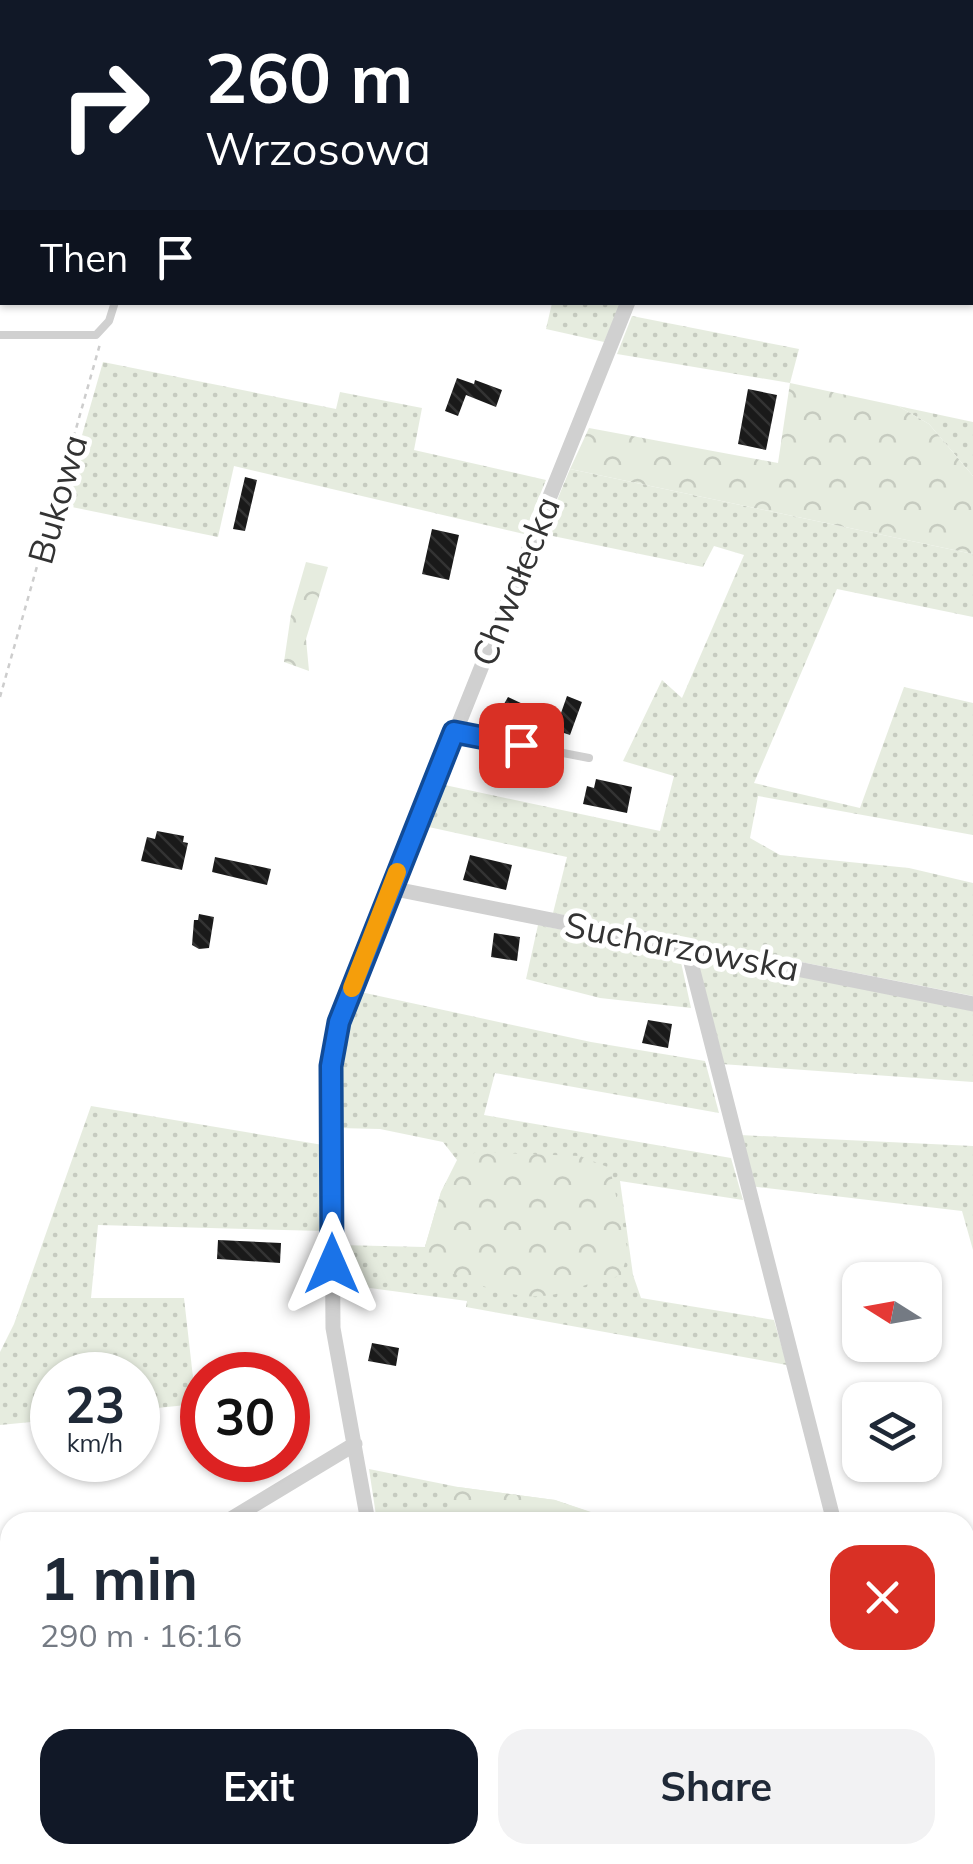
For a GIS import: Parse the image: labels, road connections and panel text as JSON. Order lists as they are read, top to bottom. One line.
{"streets":{"street":["Chwałecka","Sucharzowska"],"path":["Bukowa"]},"crossings":[["Chwałecka","Sucharzowska"]],"north":"left","page":{"turn":["260 m","Wrzosowa"],"then":"Then","speed":"23 km/h","limit":"30","heading":["1 min","290 m · 16:16"],"buttons":["Exit","Share"]}}
